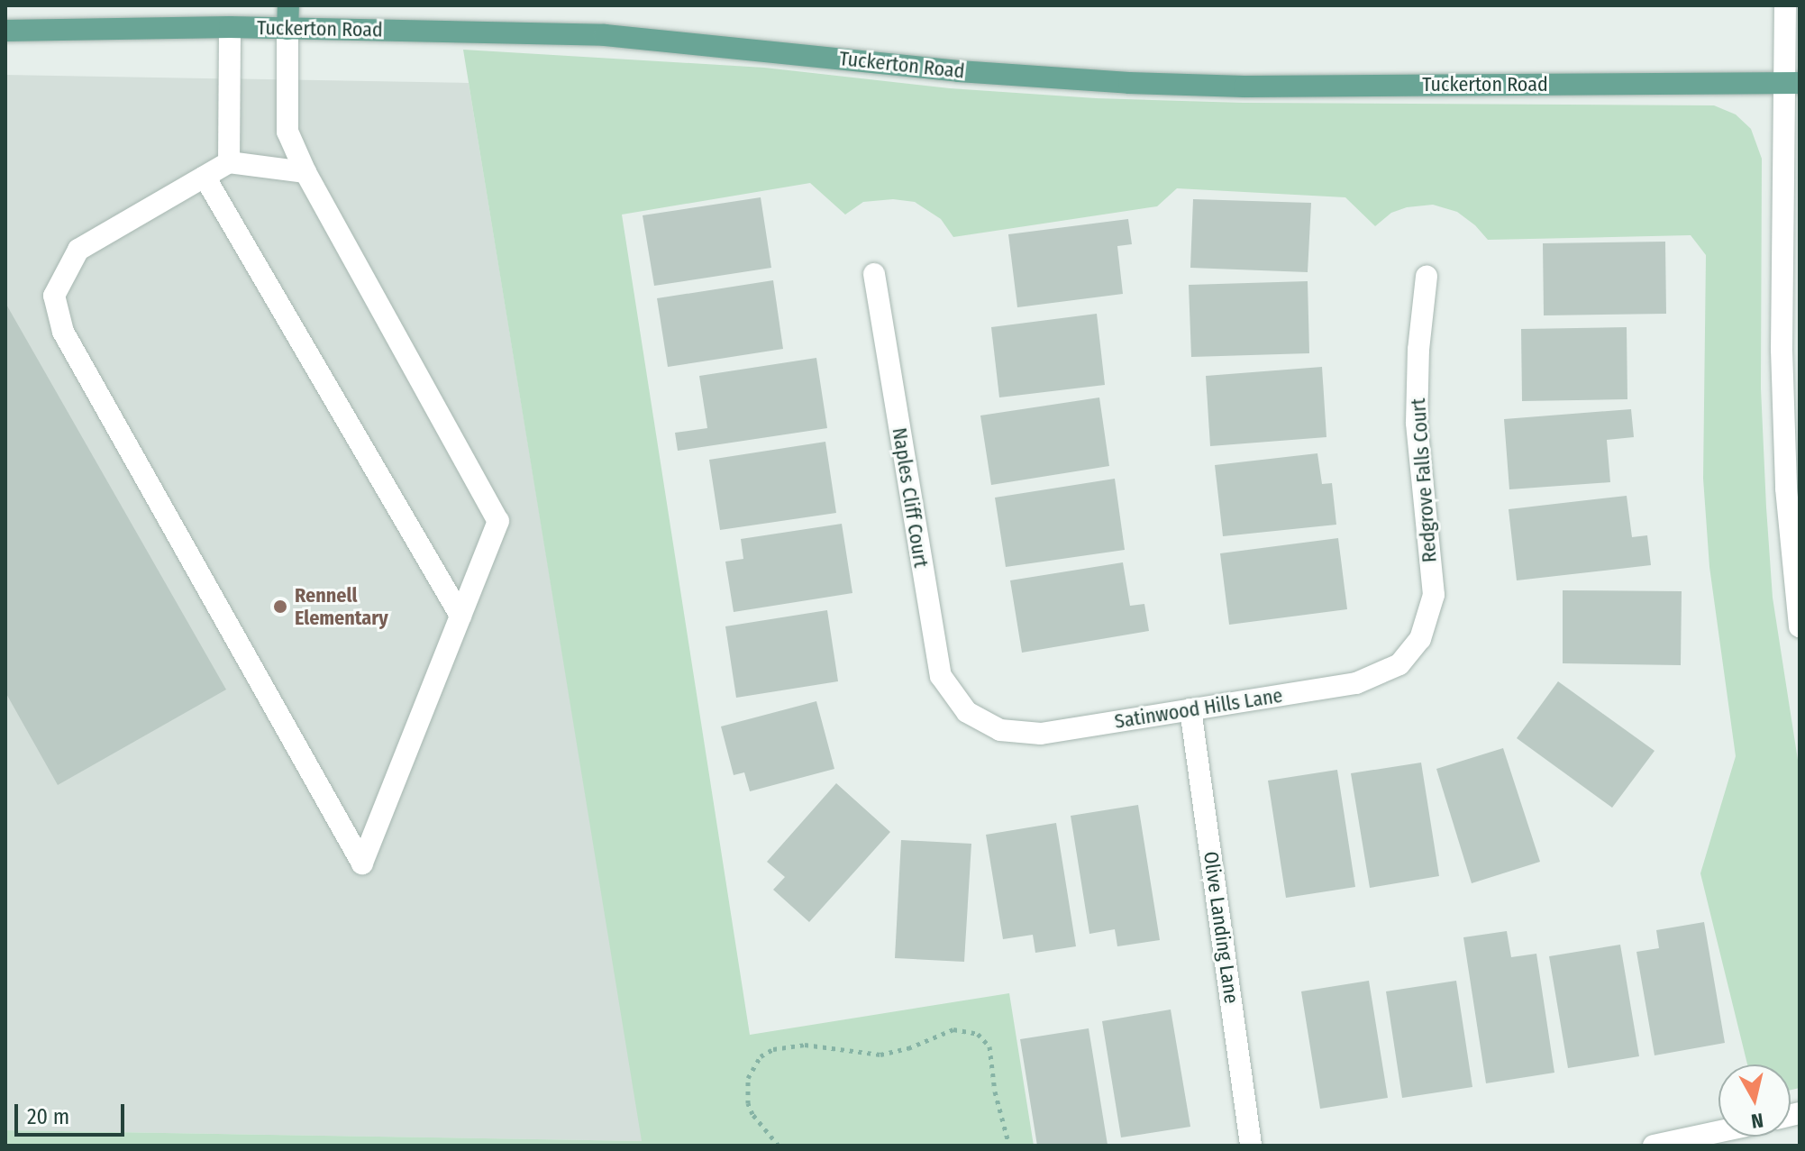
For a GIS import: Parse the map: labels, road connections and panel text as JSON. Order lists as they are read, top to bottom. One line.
{"streets":{"main road":["Tuckerton Road"],"street":["Redgrove Falls Court","Naples Cliff Court","Satinwood Hills Lane","Olive Landing Lane"]},"crossings":[["Redgrove Falls Court","Satinwood Hills Lane"],["Naples Cliff Court","Satinwood Hills Lane"],["Satinwood Hills Lane","Olive Landing Lane"]],"places":["Rennell Elementary"],"scale_bar":"20 m","north":"bottom"}
